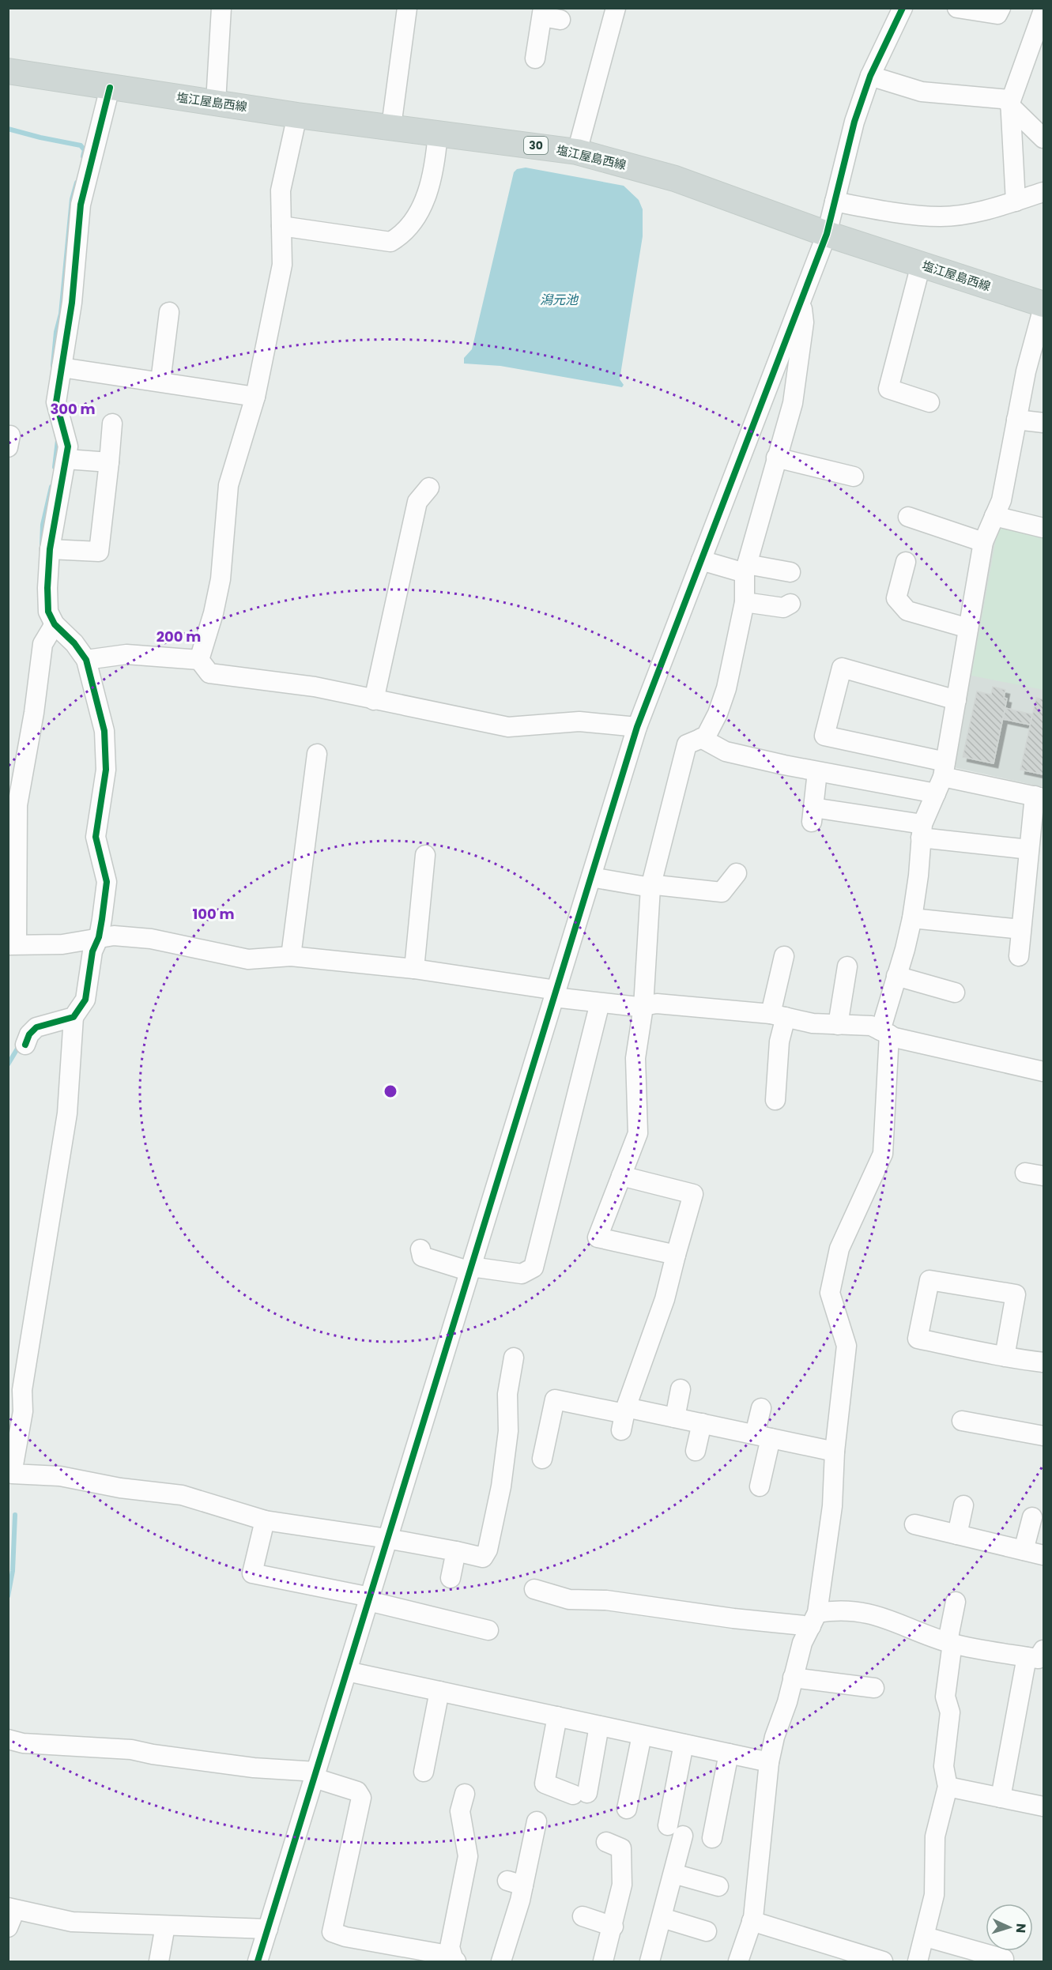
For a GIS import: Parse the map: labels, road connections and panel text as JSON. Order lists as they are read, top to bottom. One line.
{"streets":{"main road":["塩江屋島西線","30"]},"water":["潟元池"],"north":"right","rings":["300 m","200 m","100 m"]}
